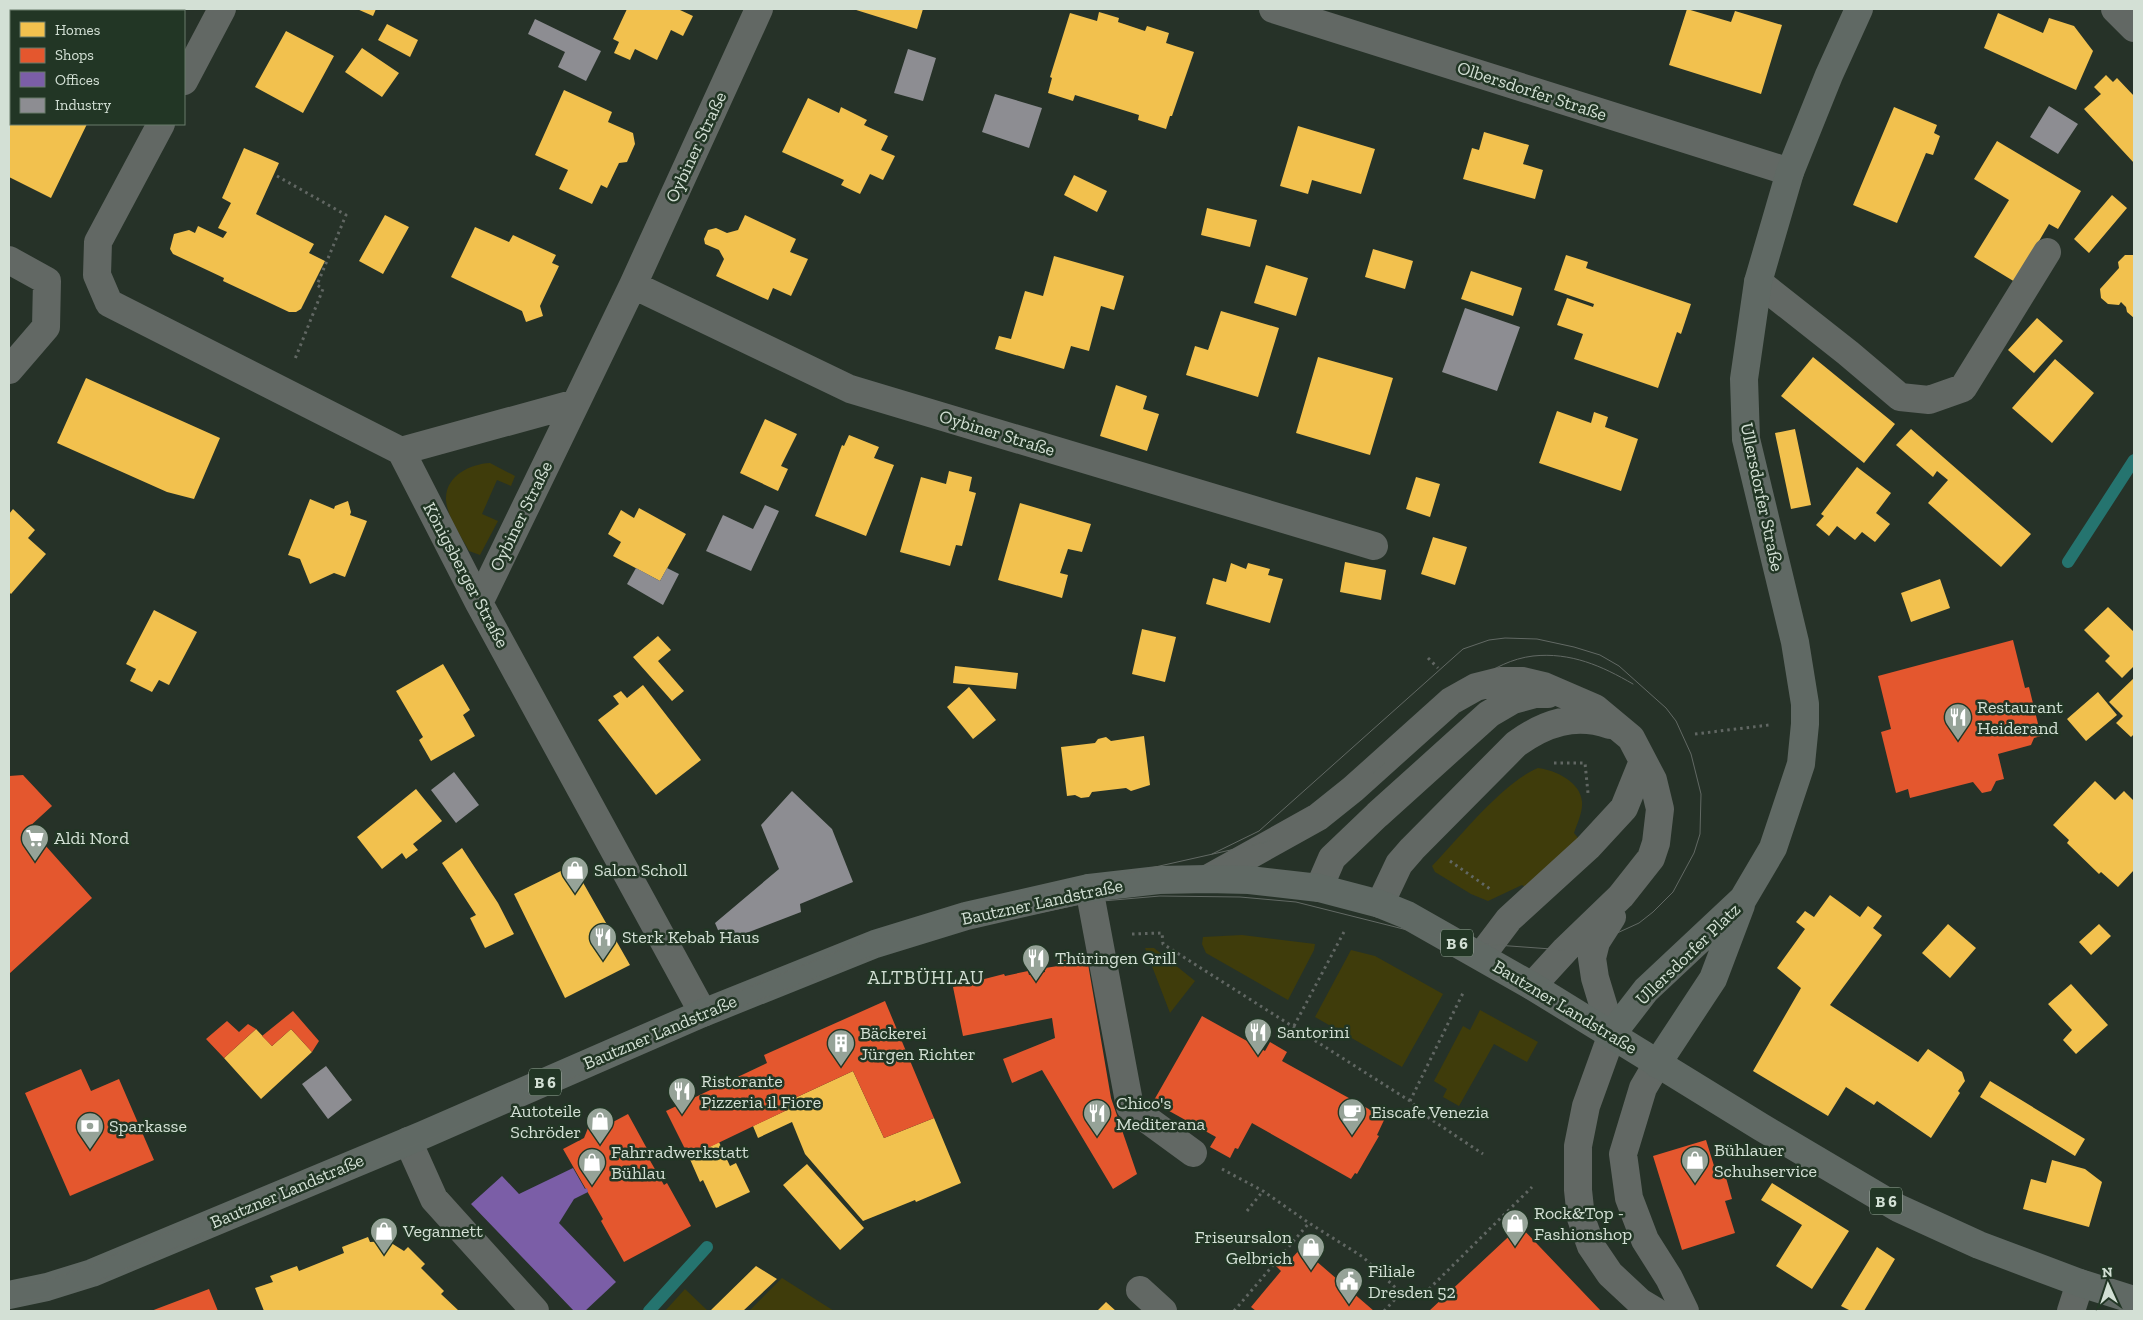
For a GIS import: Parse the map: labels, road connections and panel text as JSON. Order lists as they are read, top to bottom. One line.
{"streets":{"main road":["Ullersdorfer Straße","Bautzner Landstraße","B 6","Ullersdorfer Platz"],"street":["Olbersdorfer Straße","Oybiner Straße","Königsberger Straße"]},"crossings":[["Olbersdorfer Straße","Ullersdorfer Straße"],["Oybiner Straße","Königsberger Straße"],["Ullersdorfer Straße","Ullersdorfer Platz"],["Königsberger Straße","Bautzner Landstraße"],["Bautzner Landstraße","Ullersdorfer Platz"]],"districts":["ALTBÜHLAU"],"places":{"restaurant":["Restaurant Heiderand","Sterk Kebab Haus","Thüringen Grill","Santorini","Ristorante Pizzeria il Fiore","Chico's Mediterana"],"supermarket":["Aldi Nord"],"shop":["Salon Scholl","Autoteile Schröder","Bühlauer Schuhservice","Fahrradwerkstatt Bühlau","Rock&Top - Fashionshop","Vegannett","Friseursalon Gelbrich"],"building":["Bäckerei Jürgen Richter"],"cafe":["Eiscafe Venezia"],"bank":["Sparkasse"],"public building":["Filiale Dresden 52"]},"legend":["Homes","Shops","Offices","Industry"],"north":"top"}
